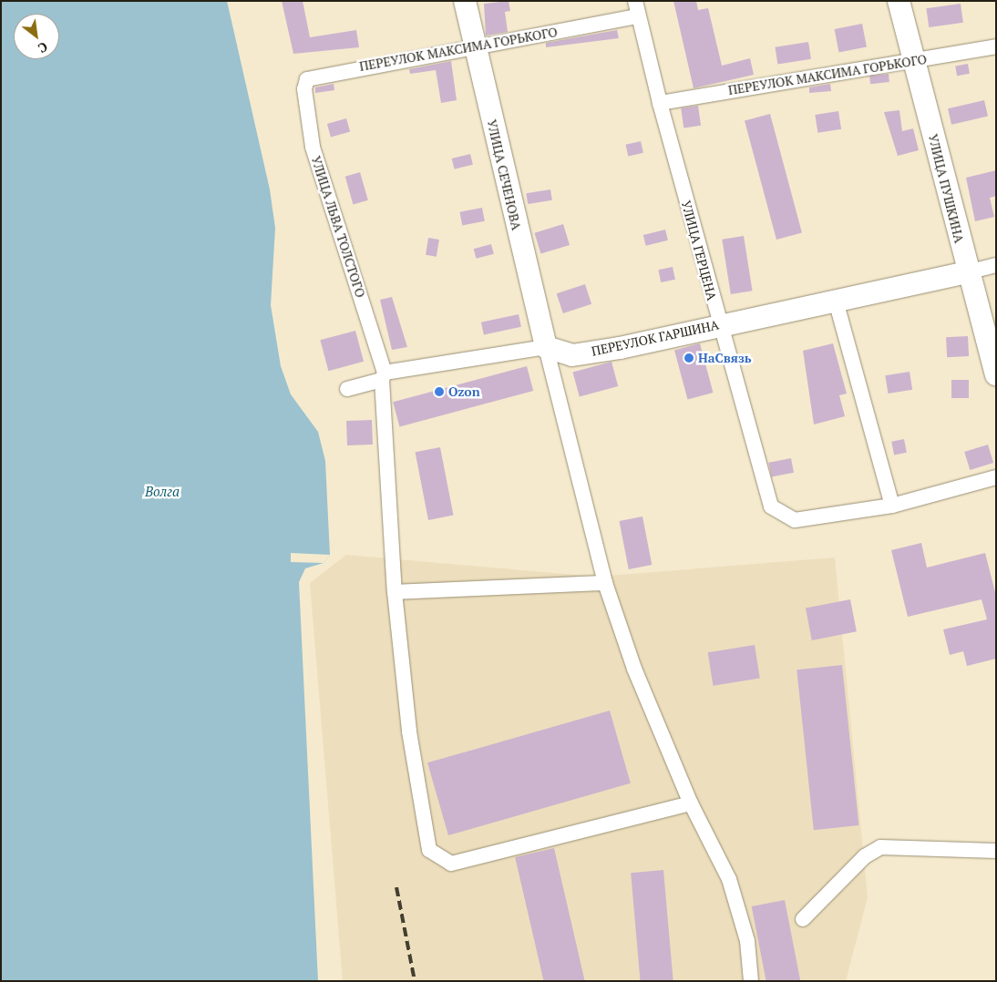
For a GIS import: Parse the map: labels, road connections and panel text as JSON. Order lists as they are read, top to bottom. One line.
{"streets":{"main road":["УЛИЦА СЕЧЕНОВА","УЛИЦА ПУШКИНА","ПЕРЕУЛОК ГАРШИНА"],"street":["ПЕРЕУЛОК МАКСИМА ГОРЬКОГО","УЛИЦА ЛЬВА ТОЛСТОГО","УЛИЦА ГЕРЦЕНА"]},"crossings":[["ПЕРЕУЛОК МАКСИМА ГОРЬКОГО","УЛИЦА СЕЧЕНОВА"],["ПЕРЕУЛОК МАКСИМА ГОРЬКОГО","УЛИЦА ПУШКИНА"],["ПЕРЕУЛОК МАКСИМА ГОРЬКОГО","УЛИЦА ЛЬВА ТОЛСТОГО"],["ПЕРЕУЛОК МАКСИМА ГОРЬКОГО","УЛИЦА ГЕРЦЕНА"],["УЛИЦА СЕЧЕНОВА","ПЕРЕУЛОК ГАРШИНА"],["УЛИЦА ПУШКИНА","ПЕРЕУЛОК ГАРШИНА"],["УЛИЦА ЛЬВА ТОЛСТОГО","ПЕРЕУЛОК ГАРШИНА"],["УЛИЦА ГЕРЦЕНА","ПЕРЕУЛОК ГАРШИНА"]],"water":["Волга"],"places":["НаСвязь","Ozon"],"north":"bottom right"}
